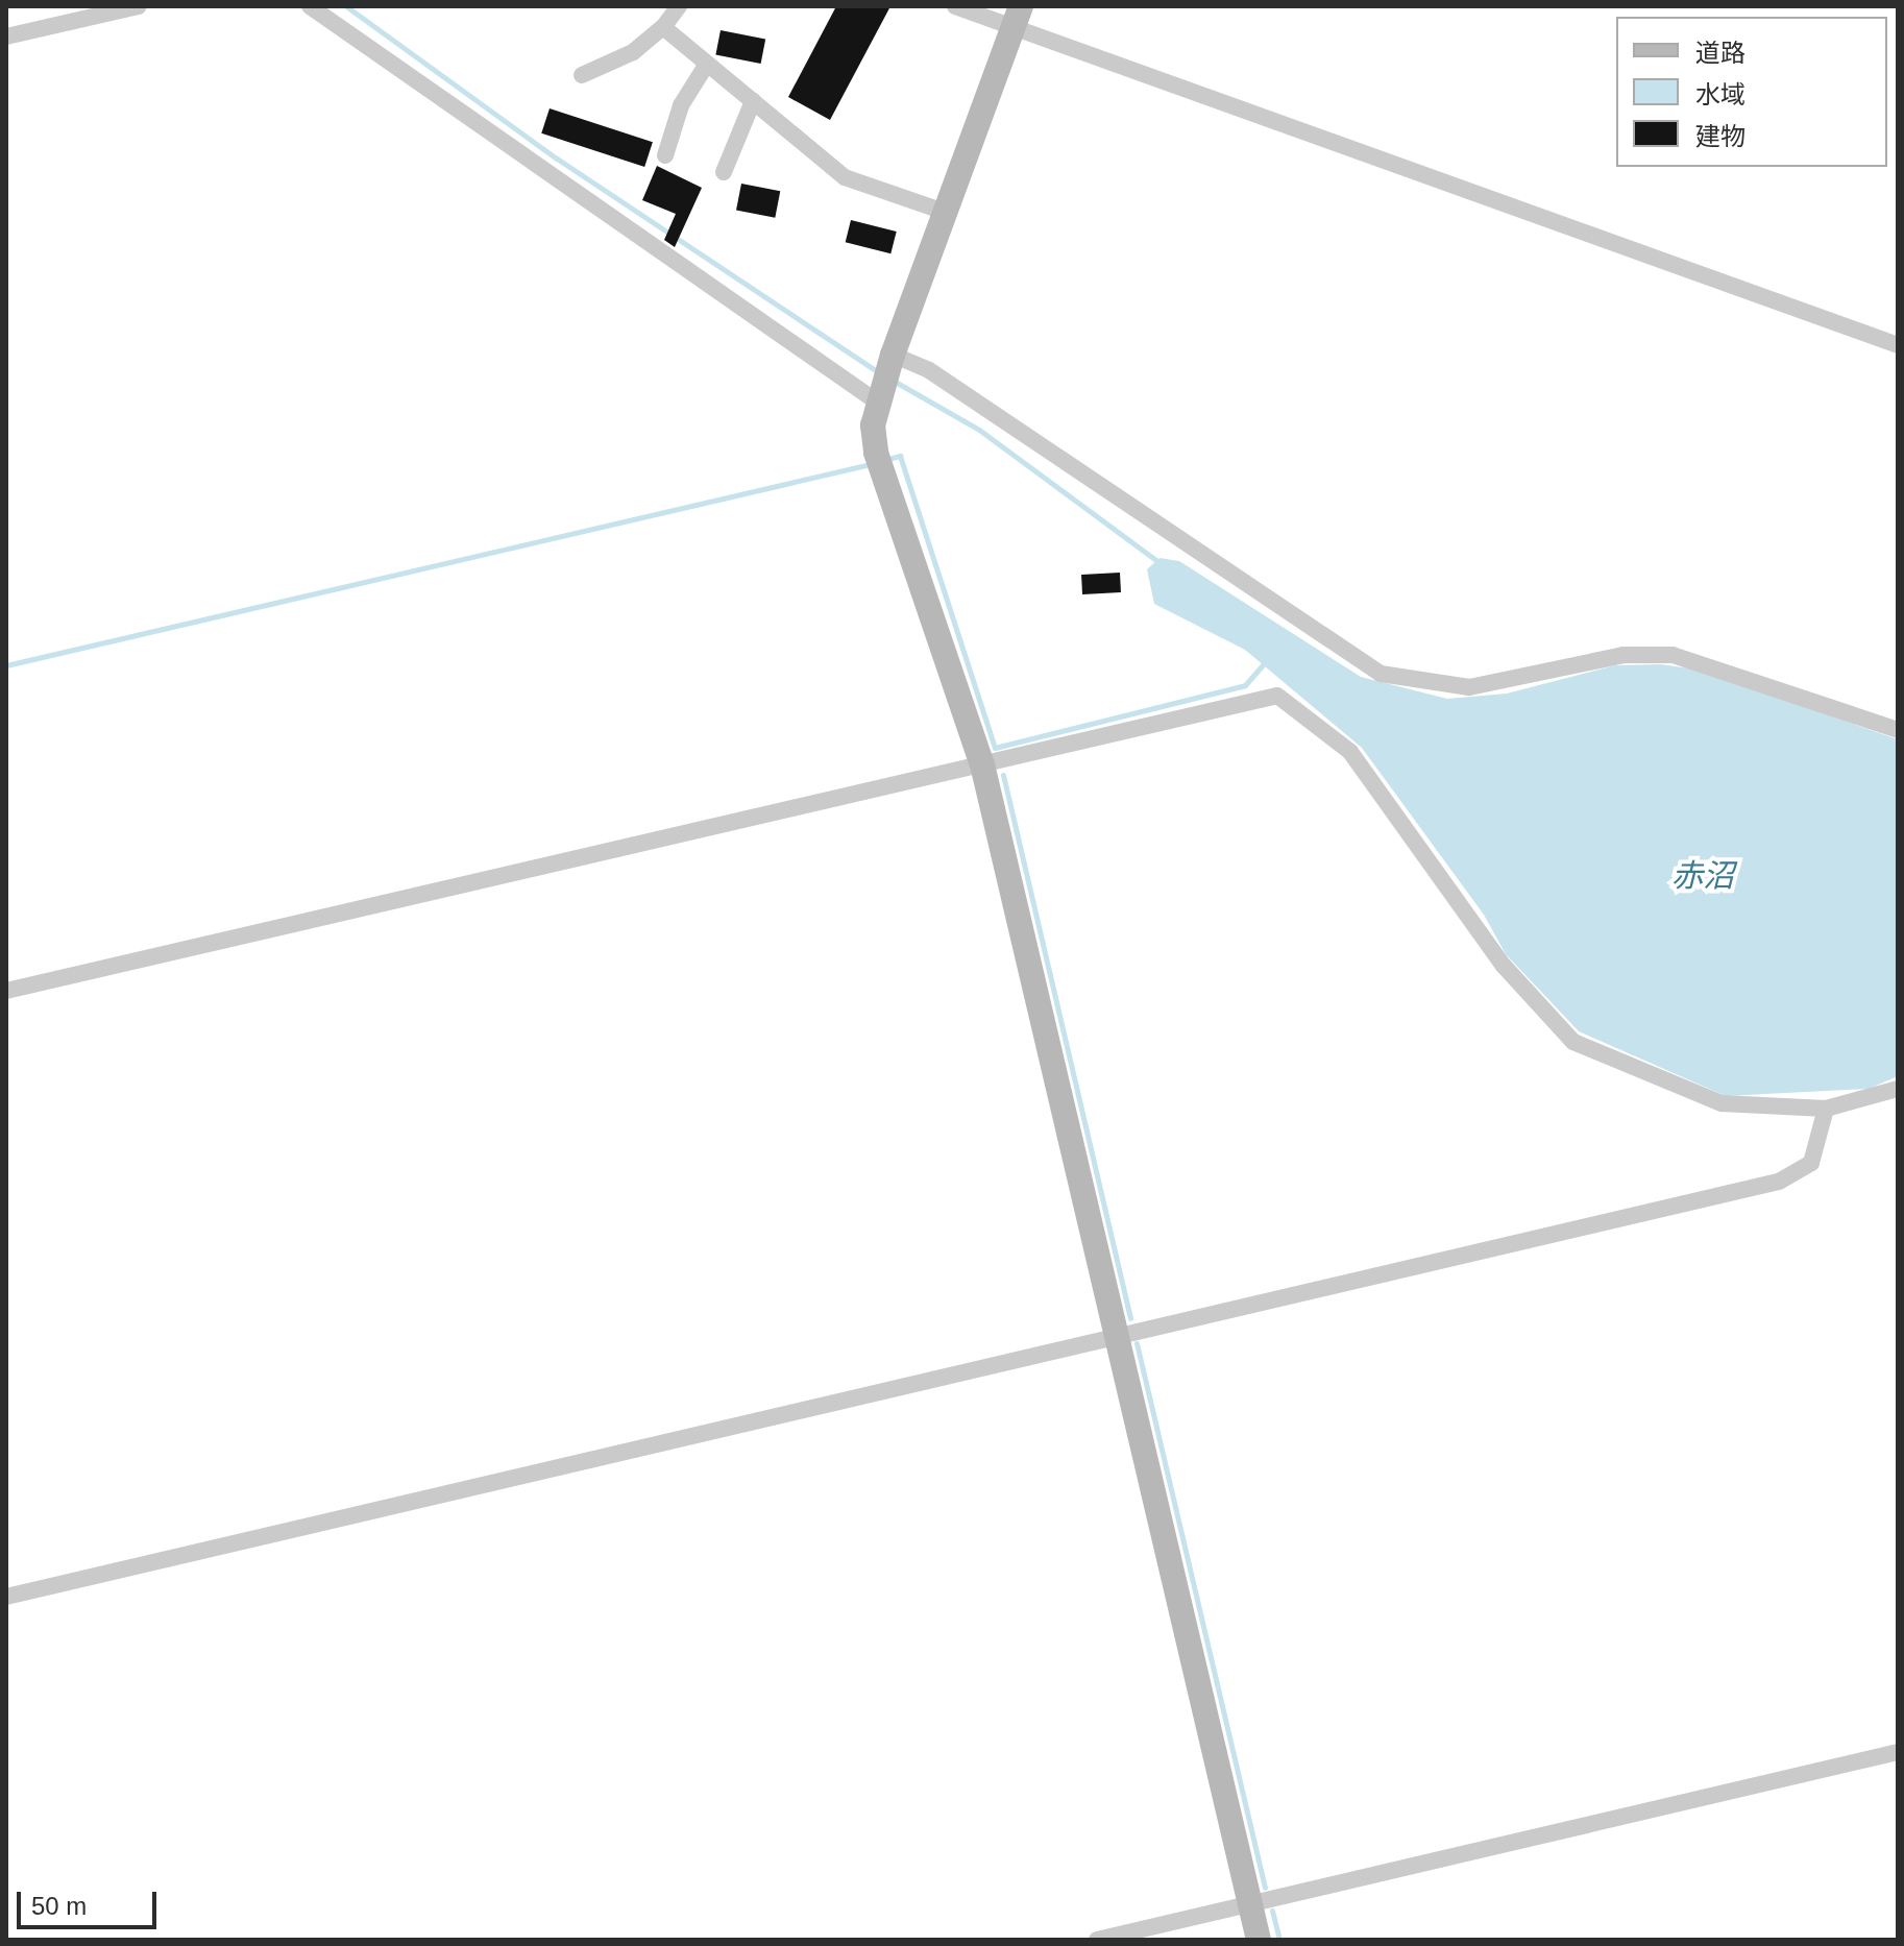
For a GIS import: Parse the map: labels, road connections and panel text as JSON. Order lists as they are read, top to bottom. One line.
{"water":["赤沼"],"legend":["道路","水域","建物"],"scale_bar":"50 m"}
